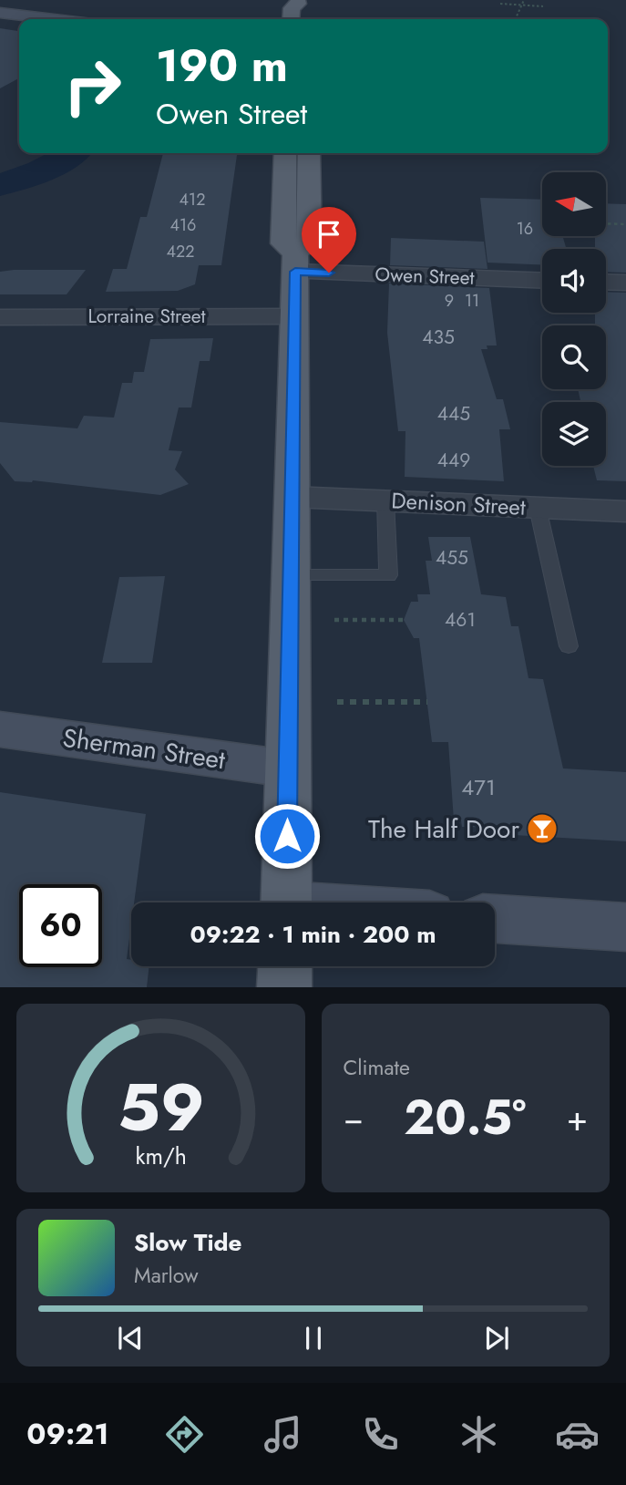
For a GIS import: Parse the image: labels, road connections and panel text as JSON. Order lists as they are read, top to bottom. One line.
{"streets":{"main road":["Sherman Street"],"street":["Owen Street","Lorraine Street","Denison Street"]},"places":{"bar":["The Half Door"]},"house_numbers":["412","416","16","422","9","11","435","445","449","455","461","471"],"north":"left","page":{"turn":["190 m","Owen Street"],"limit":"60","trip":"09:22 · 1 min · 200 m","tile":"Climate","heat":["−","20.5°","+"],"song":["Slow Tide","Marlow"],"tabs":"09:21","gauge":["59","km/h"]}}
